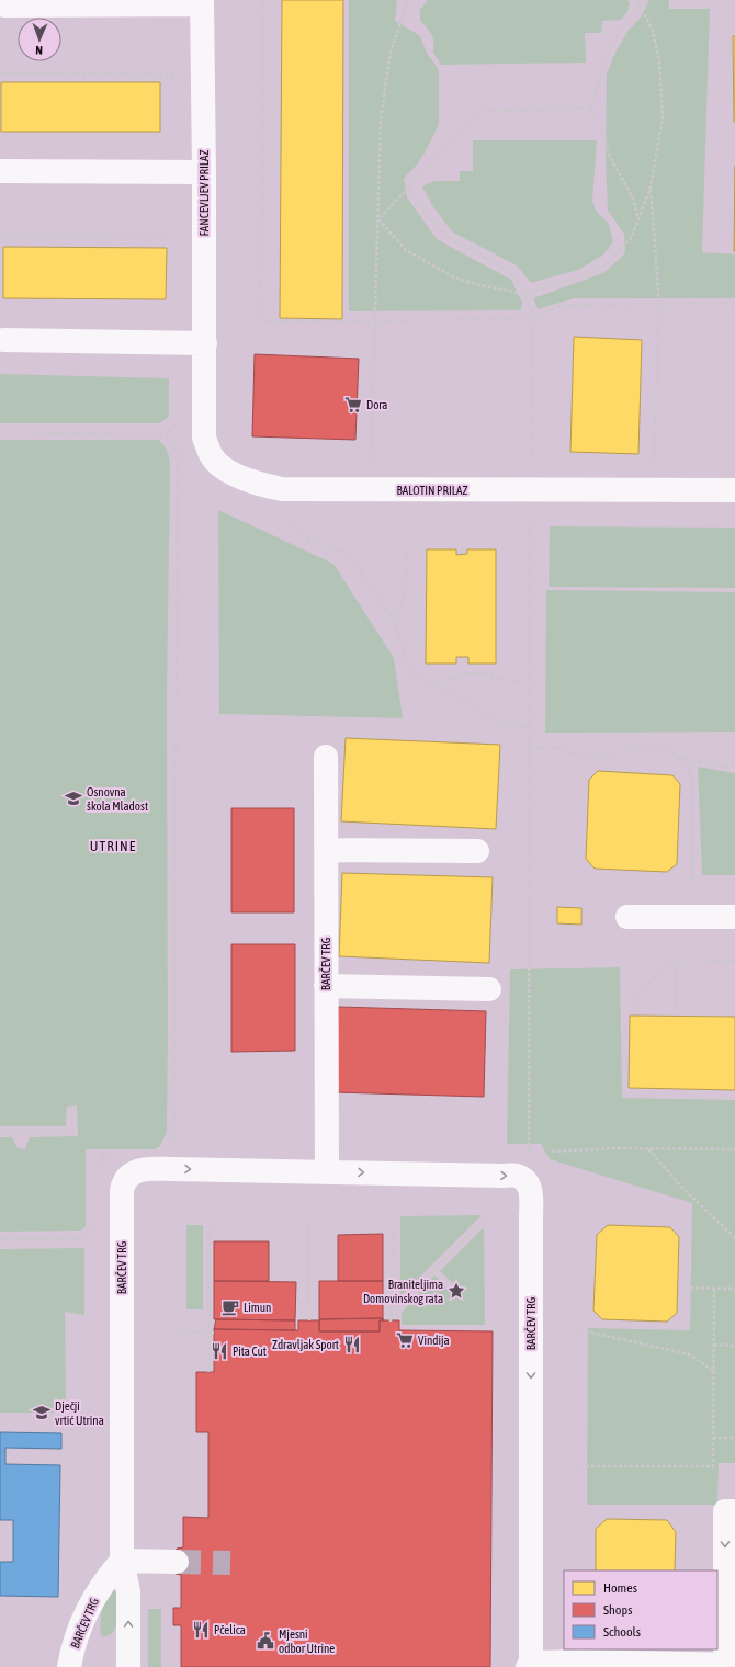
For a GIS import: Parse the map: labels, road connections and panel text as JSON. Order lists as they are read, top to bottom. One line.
{"streets":{"street":["FANCEVLJEV PRILAZ","BALOTIN PRILAZ","BARČEV TRG"]},"crossings":[["FANCEVLJEV PRILAZ","BALOTIN PRILAZ"]],"districts":["UTRINE"],"places":{"supermarket":["Dora","Vindija"],"school or university":["Osnovna škola Mladost","Dječji vrtić Utrina"],"place":["Braniteljima Domovinskog rata"],"cafe":["Limun"],"restaurant":["Zdravljak Sport","Pita Cut","Pčelica"],"public building":["Mjesni odbor Utrine"]},"legend":["Homes","Shops","Schools"],"north":"bottom"}
